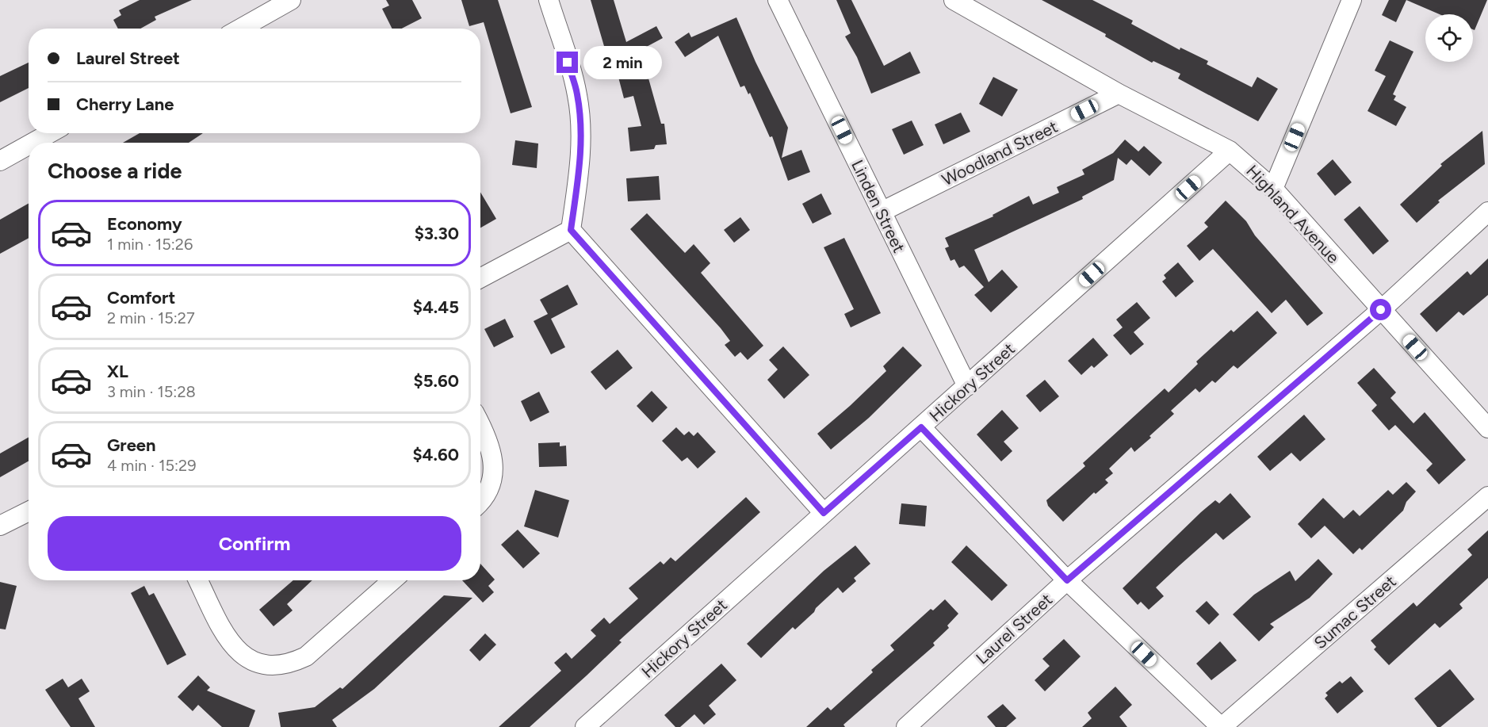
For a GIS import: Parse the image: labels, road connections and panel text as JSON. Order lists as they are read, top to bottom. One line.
{"streets":{"street":["Woodland Street","Linden Street","Highland Avenue","Hickory Street","Sumac Street","Laurel Street"]},"crossings":[["Woodland Street","Linden Street"],["Woodland Street","Highland Avenue"],["Linden Street","Hickory Street"],["Highland Avenue","Hickory Street"],["Highland Avenue","Laurel Street"]],"page":{"banner":["Laurel Street","Cherry Lane"],"bubble":"2 min","heading":"Choose a ride","list":[{"name":"Economy","note":"1 min · 15:26","value":"$3.30"},{"name":"Comfort","note":"2 min · 15:27","value":"$4.45"},{"name":"XL","note":"3 min · 15:28","value":"$5.60"},{"name":"Green","note":"4 min · 15:29","value":"$4.60"}],"buttons":"Confirm"}}
